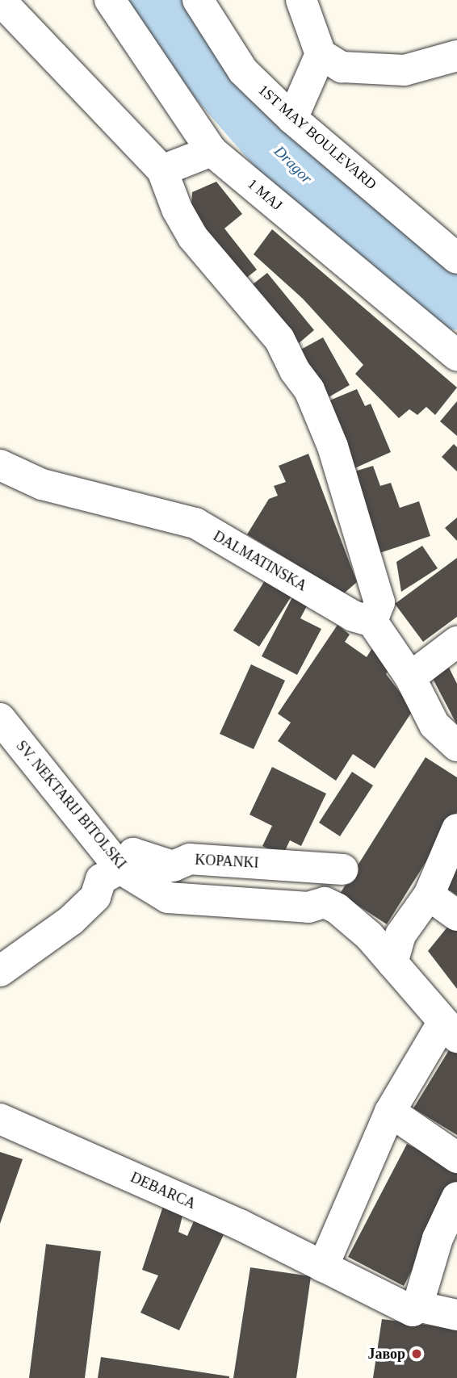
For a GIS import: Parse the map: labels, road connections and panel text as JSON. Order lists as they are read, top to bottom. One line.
{"streets":{"street":["1ST MAY BOULEVARD","1 MAJ","DALMATINSKA","SV. NEKTARIJ BITOLSKI","KOPANKI","DEBARCA"]},"crossings":[["SV. NEKTARIJ BITOLSKI","KOPANKI"]],"water":["Dragor"],"places":["Јавор"]}
